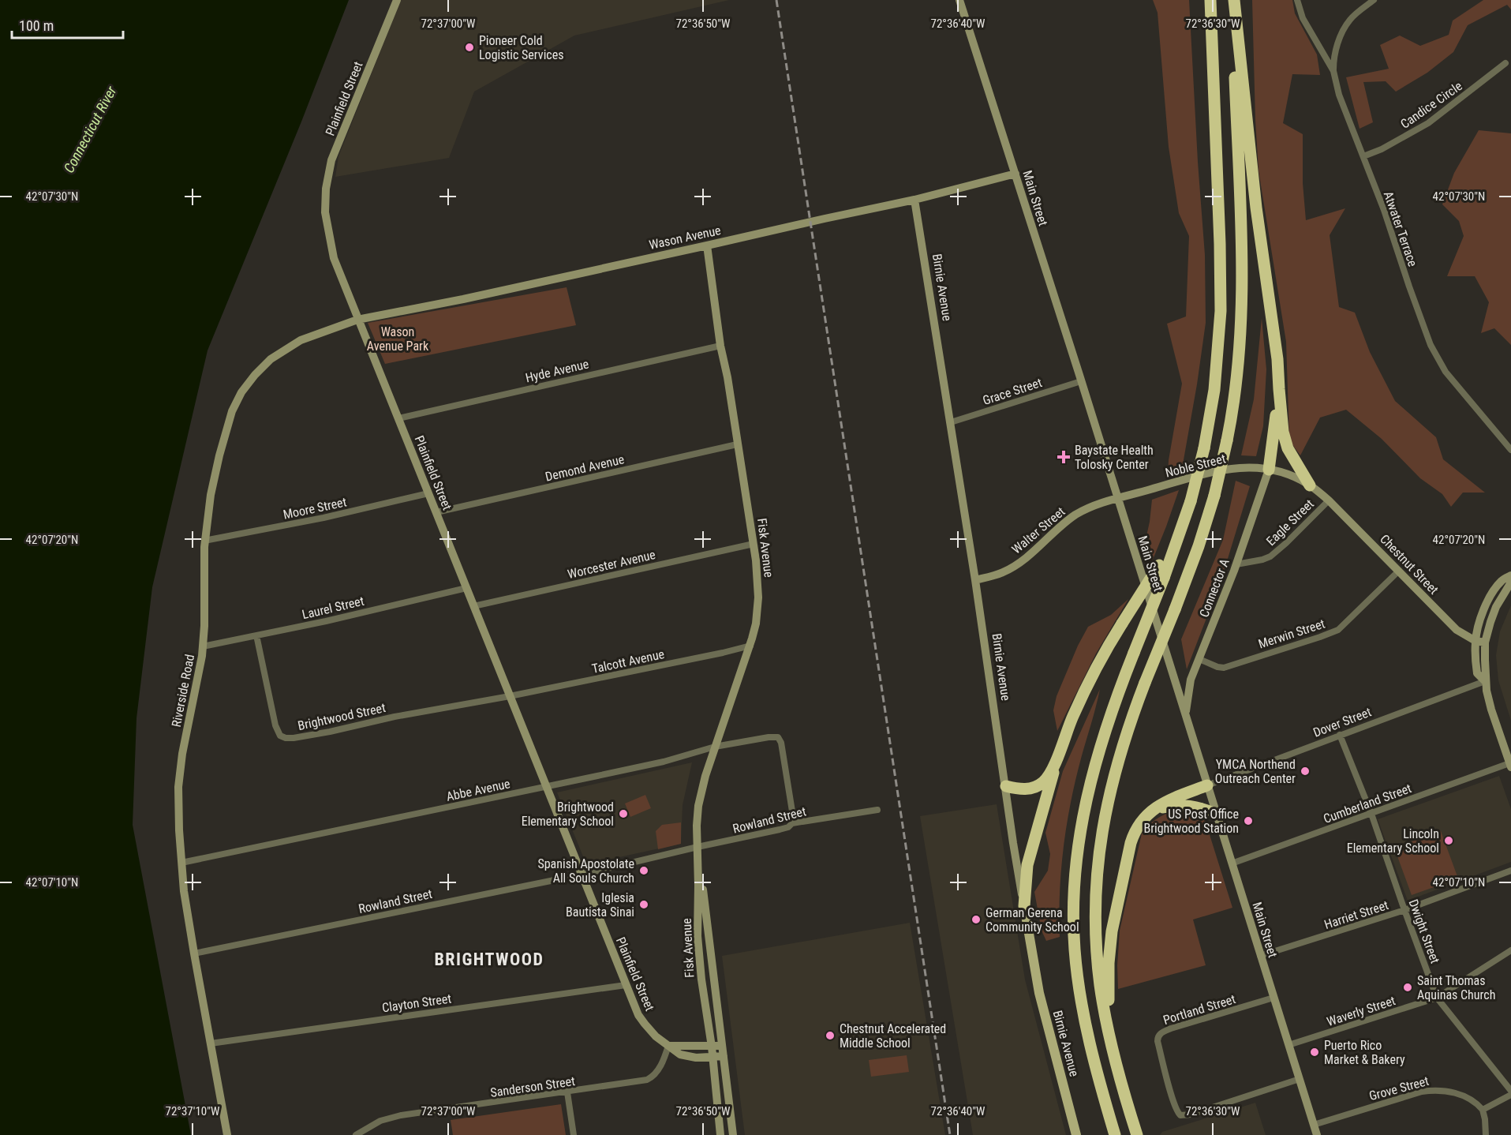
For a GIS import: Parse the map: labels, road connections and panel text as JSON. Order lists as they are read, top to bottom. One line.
{"streets":{"main road":["Birnie Avenue"],"street":["Plainfield Street","Candice Circle","Main Street","Atwater Terrace","Wason Avenue","Hyde Avenue","Grace Street","Noble Street","Demond Avenue","Moore Street","Eagle Street","Walter Street","Fisk Avenue","Worcester Avenue","Chestnut Street","Connector A","Laurel Street","Merwin Street","Talcott Avenue","Riverside Road","Brightwood Street","Dover Street","Abbe Avenue","Cumberland Street","Rowland Street","Harriet Street","Dwight Street","Clayton Street","Portland Street","Waverly Street","Sanderson Street","Grove Street"]},"crossings":[["Plainfield Street","Wason Avenue"],["Plainfield Street","Hyde Avenue"],["Plainfield Street","Demond Avenue"],["Plainfield Street","Moore Street"],["Plainfield Street","Worcester Avenue"],["Plainfield Street","Laurel Street"],["Plainfield Street","Talcott Avenue"],["Plainfield Street","Riverside Road"],["Plainfield Street","Brightwood Street"],["Plainfield Street","Abbe Avenue"],["Plainfield Street","Rowland Street"],["Plainfield Street","Clayton Street"],["Plainfield Street","Sanderson Street"],["Candice Circle","Atwater Terrace"],["Main Street","Wason Avenue"],["Main Street","Grace Street"],["Main Street","Noble Street"],["Main Street","Walter Street"],["Main Street","Connector A"],["Main Street","Dover Street"],["Main Street","Cumberland Street"],["Main Street","Harriet Street"],["Main Street","Portland Street"],["Main Street","Waverly Street"],["Main Street","Grove Street"],["Wason Avenue","Birnie Avenue"],["Wason Avenue","Fisk Avenue"],["Wason Avenue","Riverside Road"],["Birnie Avenue","Grace Street"],["Birnie Avenue","Walter Street"],["Hyde Avenue","Fisk Avenue"],["Noble Street","Eagle Street"],["Noble Street","Walter Street"],["Noble Street","Chestnut Street"],["Noble Street","Connector A"],["Demond Avenue","Fisk Avenue"],["Moore Street","Riverside Road"],["Eagle Street","Chestnut Street"],["Eagle Street","Connector A"],["Fisk Avenue","Worcester Avenue"],["Fisk Avenue","Talcott Avenue"],["Fisk Avenue","Abbe Avenue"],["Fisk Avenue","Rowland Street"],["Chestnut Street","Merwin Street"],["Connector A","Merwin Street"],["Laurel Street","Riverside Road"],["Laurel Street","Brightwood Street"],["Talcott Avenue","Brightwood Street"],["Riverside Road","Abbe Avenue"],["Riverside Road","Rowland Street"],["Riverside Road","Clayton Street"],["Dover Street","Dwight Street"],["Abbe Avenue","Rowland Street"],["Cumberland Street","Dwight Street"],["Harriet Street","Dwight Street"],["Dwight Street","Waverly Street"]],"districts":["BRIGHTWOOD"],"water":["Connecticut River"],"parks":["Wason Avenue Park"],"places":{"other":["Pioneer Cold Logistic Services","YMCA Northend Outreach Center","Brightwood Elementary School","US Post Office Brightwood Station","Lincoln Elementary School","Spanish Apostolate All Souls Church","Iglesia Bautista Sinai","German Gerena Community School","Saint Thomas Aquinas Church","Chestnut Accelerated Middle School","Puerto Rico Market & Bakery"],"health":["Baystate Health Tolosky Center"]},"scale_bar":"100 m","coordinates":["72°37'00\"W","72°36'50\"W","72°36'40\"W","72°36'30\"W","42°07'30\"N","42°07'20\"N","42°07'10\"N","72°37'10\"W"]}
